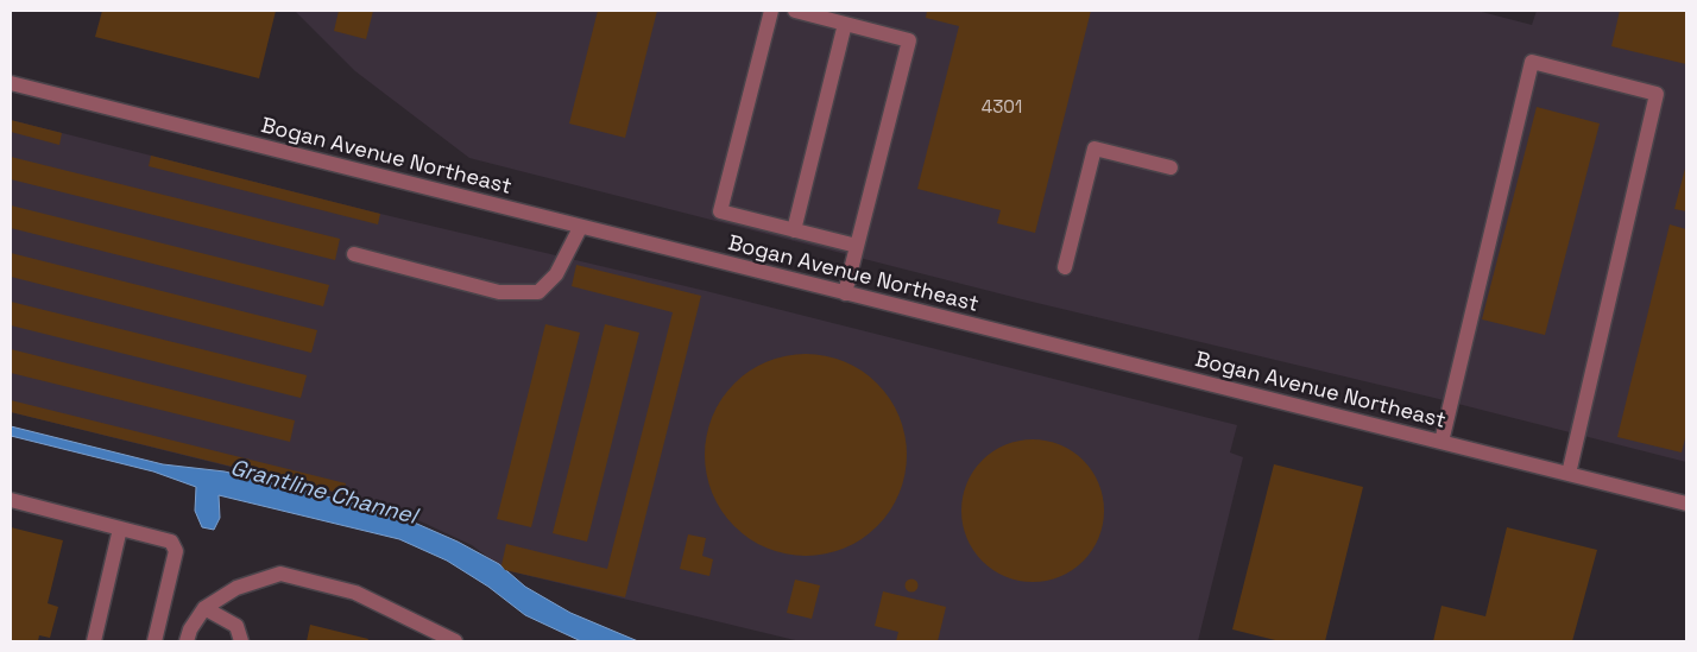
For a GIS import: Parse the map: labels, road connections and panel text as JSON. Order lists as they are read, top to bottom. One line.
{"streets":{"street":["Bogan Avenue Northeast"]},"water":["Grantline Channel"],"house_numbers":["4301"]}
